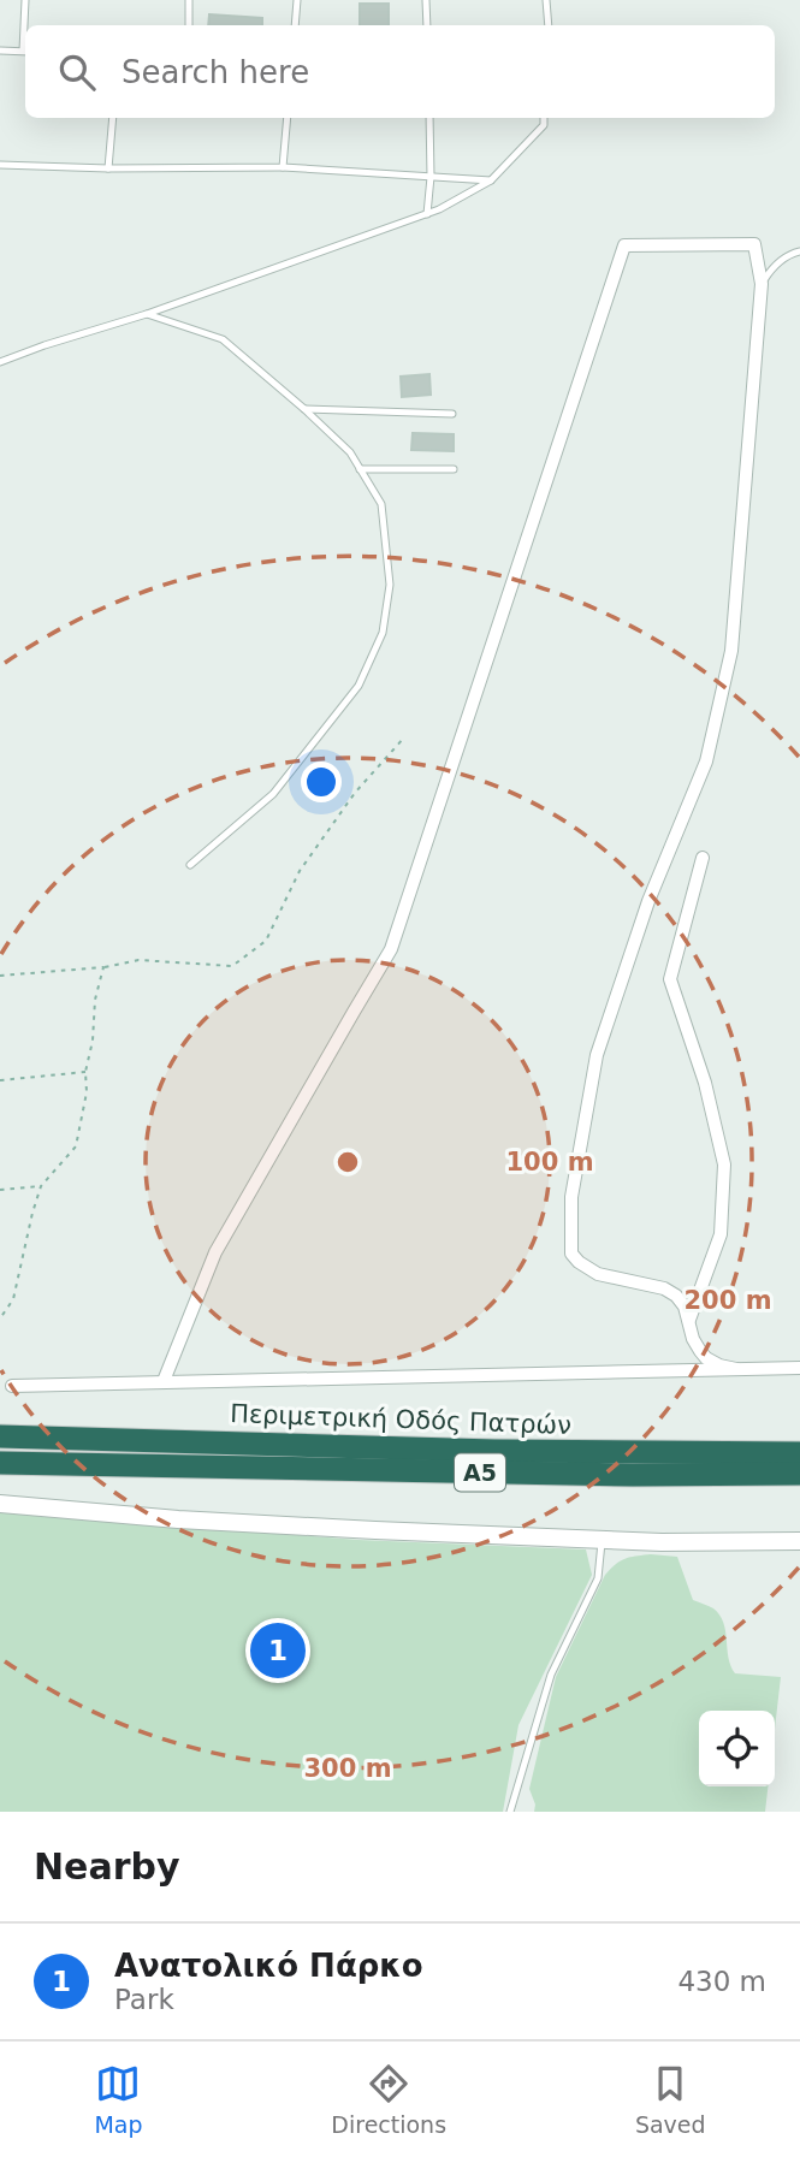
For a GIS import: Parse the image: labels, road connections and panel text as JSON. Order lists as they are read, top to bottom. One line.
{"streets":{"highway":["Περιμετρική Οδός Πατρών","Α5"]},"page":{"search":"Search here","pins":"1","heading":"Nearby","list":[{"mark":"1","name":"Ανατολικό Πάρκο","note":"Park","value":"430 m"}],"nav":["Map","Directions","Saved"]},"rings":["100 m","200 m","300 m"]}
